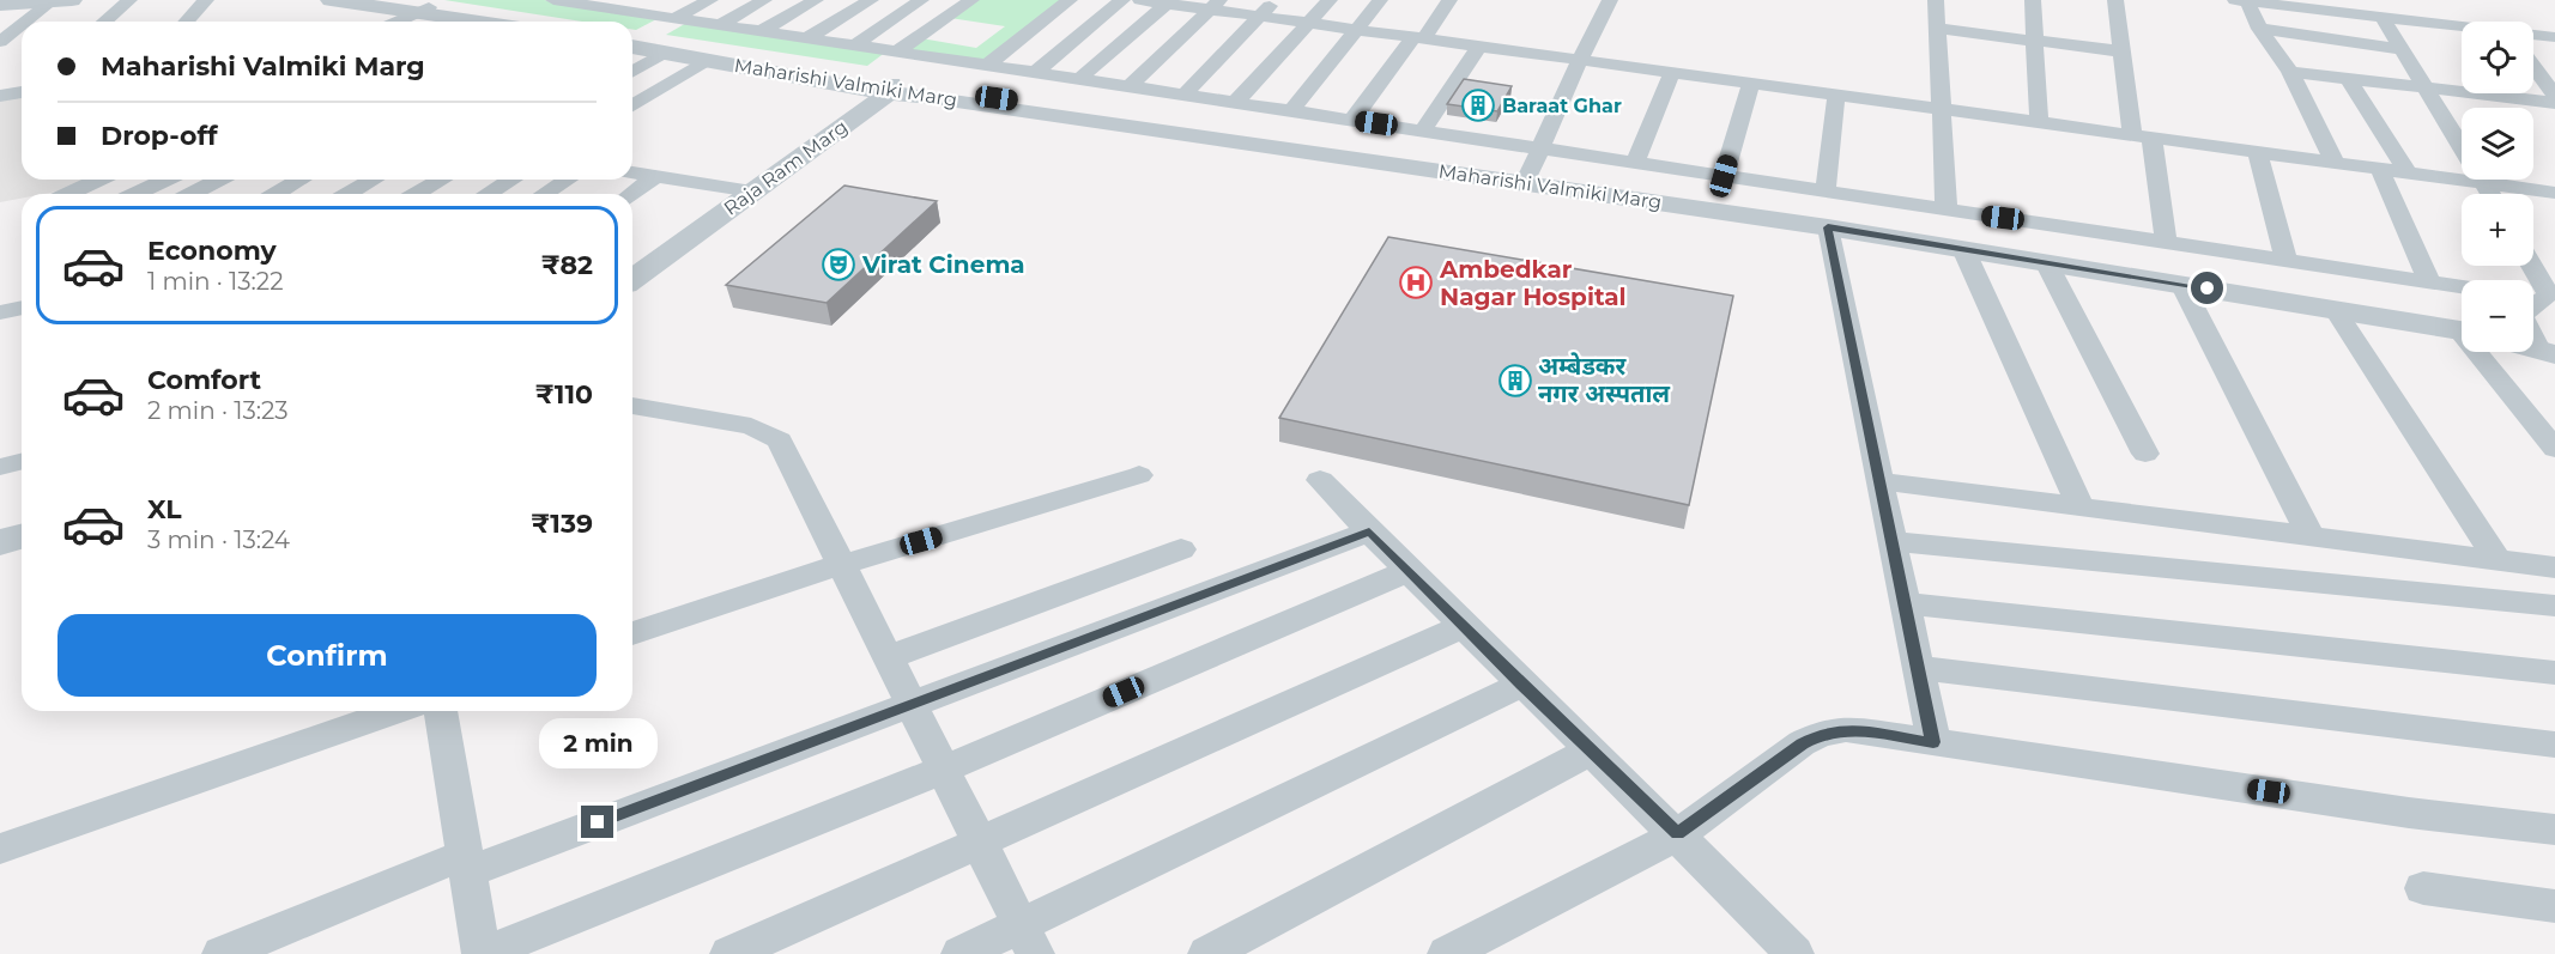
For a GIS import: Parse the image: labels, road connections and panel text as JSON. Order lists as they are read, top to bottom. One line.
{"streets":{"street":["Maharishi Valmiki Marg","Raja Ram Marg"]},"crossings":[["Maharishi Valmiki Marg","Raja Ram Marg"]],"places":{"building":["Baraat Ghar","अम्बेडकर नगर अस्पताल"],"theatre":["Virat Cinema"],"hospital":["Ambedkar Nagar Hospital"]},"page":{"map_buttons":["+","−"],"banner":["Maharishi Valmiki Marg","Drop-off"],"list":[{"name":"Economy","note":"1 min · 13:22","value":"₹82"},{"name":"Comfort","note":"2 min · 13:23","value":"₹110"},{"name":"XL","note":"3 min · 13:24","value":"₹139"}],"buttons":"Confirm","bubble":"2 min"}}
